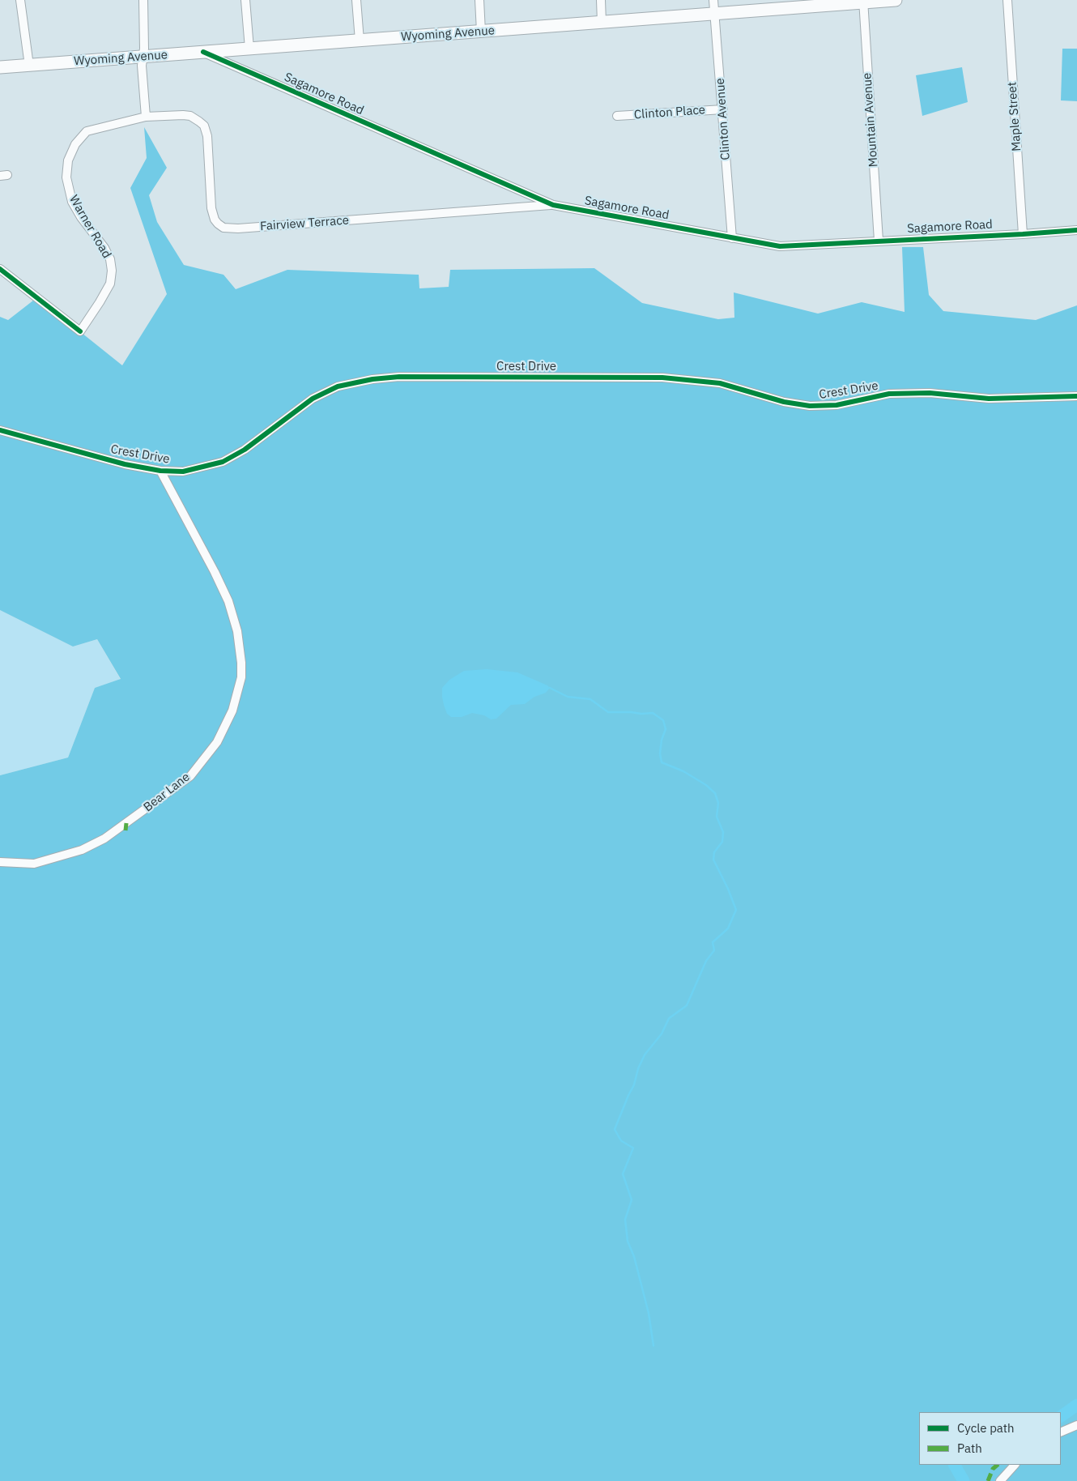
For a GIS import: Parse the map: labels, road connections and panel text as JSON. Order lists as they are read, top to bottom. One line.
{"streets":{"main road":["Wyoming Avenue"],"street":["Sagamore Road","Clinton Place","Maple Street","Clinton Avenue","Mountain Avenue","Fairview Terrace","Warner Road","Crest Drive","Bear Lane"]},"crossings":[["Wyoming Avenue","Sagamore Road"],["Wyoming Avenue","Clinton Avenue"],["Wyoming Avenue","Mountain Avenue"],["Sagamore Road","Maple Street"],["Sagamore Road","Clinton Avenue"],["Sagamore Road","Mountain Avenue"],["Sagamore Road","Fairview Terrace"],["Clinton Place","Clinton Avenue"],["Fairview Terrace","Warner Road"],["Crest Drive","Bear Lane"]],"legend":["Cycle path","Path"]}
